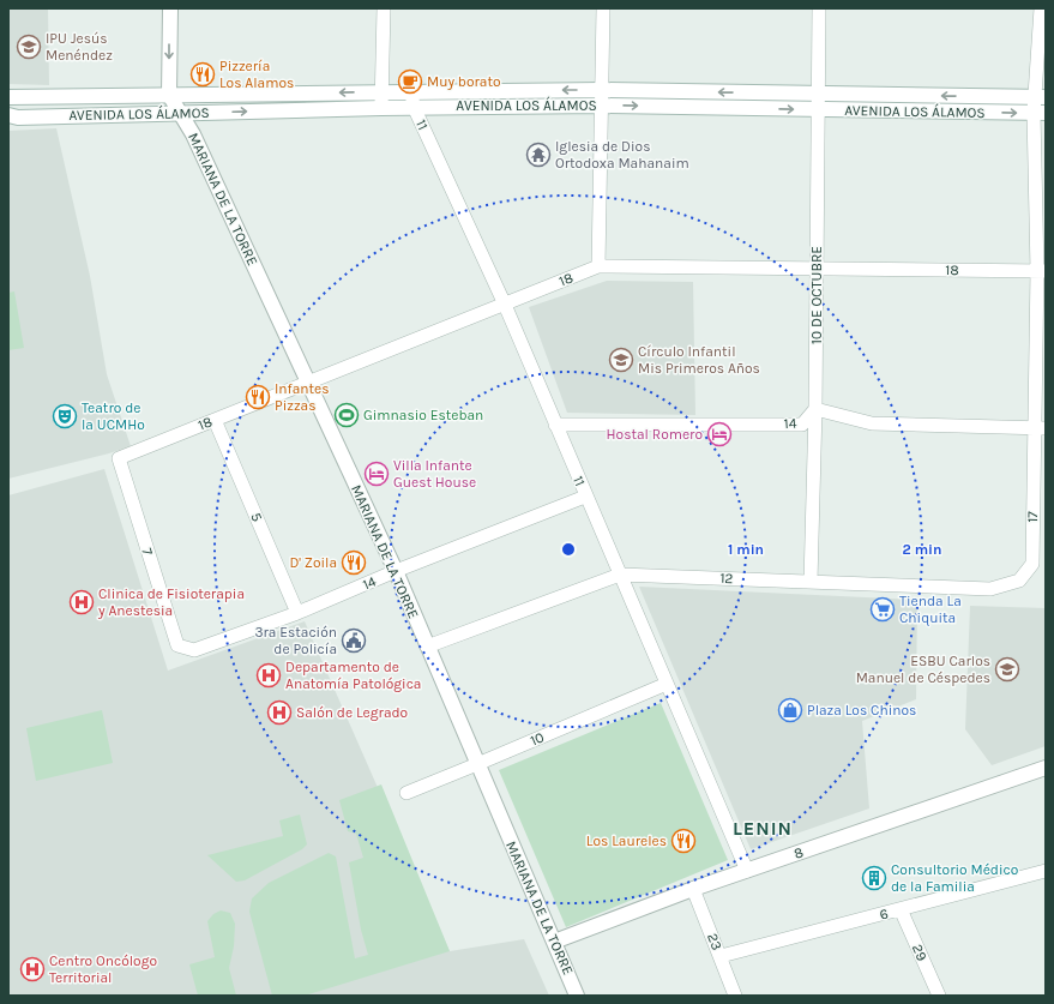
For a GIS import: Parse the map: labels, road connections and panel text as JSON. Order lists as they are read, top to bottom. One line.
{"streets":{"main road":["AVENIDA LOS ÁLAMOS","MARIANA DE LA TORRE","8"],"street":["11","18","10 DE OCTUBRE","14","5","17","7","12","10","6","23","29"]},"crossings":[["AVENIDA LOS ÁLAMOS","11"],["AVENIDA LOS ÁLAMOS","MARIANA DE LA TORRE"],["AVENIDA LOS ÁLAMOS","10 DE OCTUBRE"],["AVENIDA LOS ÁLAMOS","17"],["11","18"],["11","14"],["11","12"],["11","10"],["11","8"],["MARIANA DE LA TORRE","18"],["MARIANA DE LA TORRE","14"],["MARIANA DE LA TORRE","12"],["MARIANA DE LA TORRE","10"],["MARIANA DE LA TORRE","8"],["18","10 DE OCTUBRE"],["18","5"],["18","17"],["18","7"],["10 DE OCTUBRE","14"],["10 DE OCTUBRE","12"],["14","5"],["14","17"],["14","7"],["17","12"],["8","23"],["6","23"],["6","29"]],"districts":["LENIN"],"places":{"school or university":["IPU Jesús Menéndez","Círculo Infantil Mis Primeros Años","ESBU Carlos Manuel de Céspedes"],"restaurant":["Pizzería Los Alamos","Infantes Pizzas","D' Zoila","Los Laureles"],"cafe":["Muy borato"],"temple":["Iglesia de Dios Ortodoxa Mahanaim"],"sports":["Gimnasio Esteban"],"theatre":["Teatro de la UCMHo"],"hotel":["Hostal Romero","Villa Infante Guest House"],"hospital":["Clinica de Fisioterapia y Anestesia","Departamento de Anatomía Patológica","Salón de Legrado","Centro Oncólogo Territorial"],"supermarket":["Tienda La Chiquita"],"public building":["3ra Estación de Policía"],"shop":["Plaza Los Chinos"],"building":["Consultorio Médico de la Familia"]},"rings":["1 min","2 min"]}
